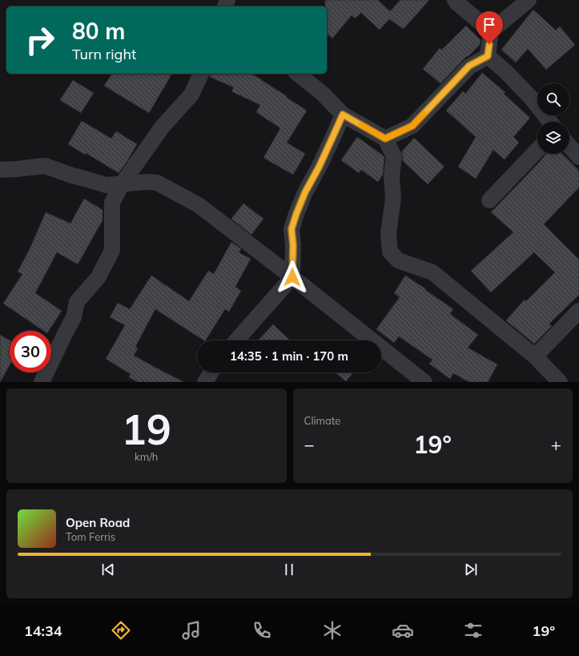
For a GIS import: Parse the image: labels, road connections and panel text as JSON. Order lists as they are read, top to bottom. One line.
{"page":{"turn":["80 m","Turn right"],"limit":"30","trip":"14:35 · 1 min · 170 m","tile":[["19","km/h"],"Climate"],"heat":["−","19°","+"],"song":["Open Road","Tom Ferris"],"tabs":["14:34","19°"]}}
